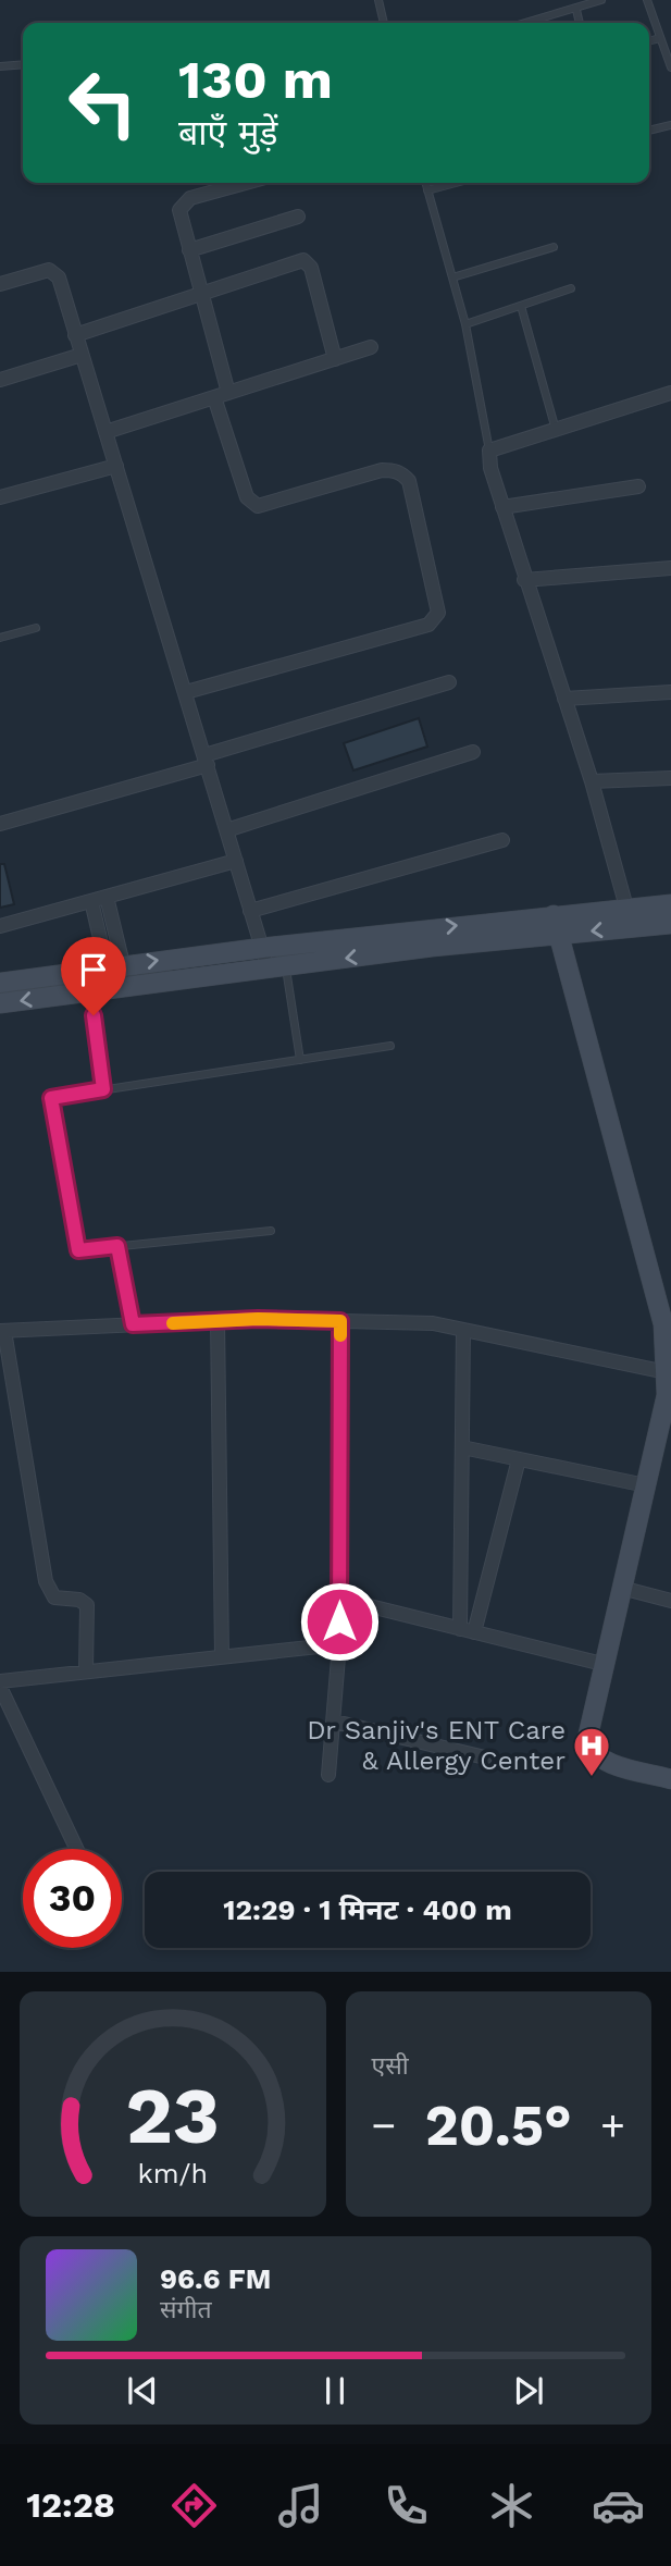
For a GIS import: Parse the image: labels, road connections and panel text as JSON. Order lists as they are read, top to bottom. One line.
{"places":{"hospital":["Dr Sanjiv's ENT Care & Allergy Center"]},"page":{"turn":["130 m","बाएँ मुड़ें"],"limit":"30","trip":"12:29 · 1 मिनट · 400 m","tile":"एसी","heat":["−","20.5°","+"],"song":["96.6 FM","संगीत"],"tabs":"12:28","gauge":["23","km/h"]}}
